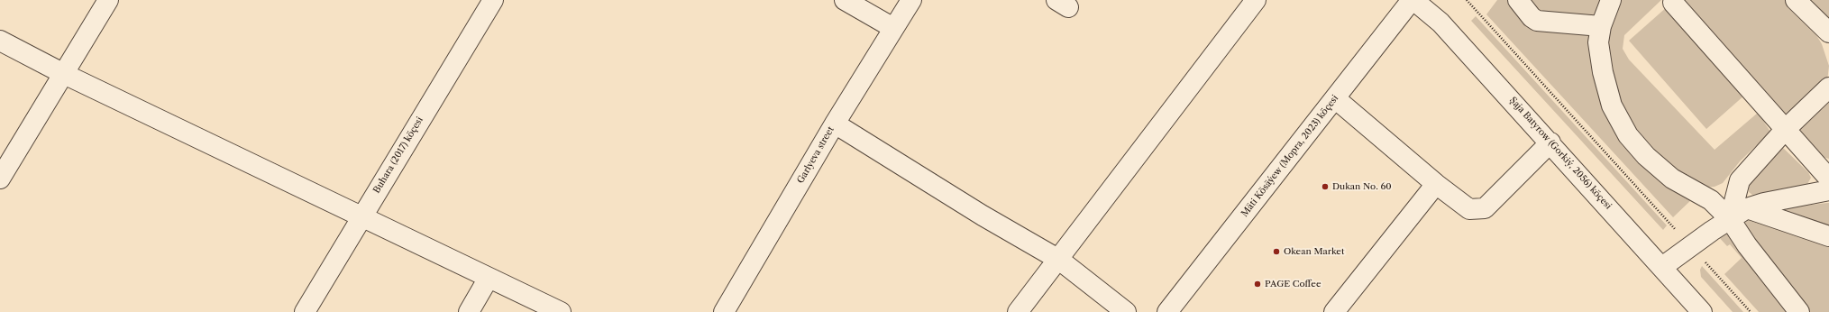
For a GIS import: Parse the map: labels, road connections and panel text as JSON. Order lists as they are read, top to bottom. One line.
{"streets":{"street":["Şaja Batyrow (Gorkiý, 2056) köçesi","Buhara (2017) köçesi","Garlyeva street","Mäti Kösäýew (Mopra, 2023) köçesi"]},"crossings":[["Şaja Batyrow (Gorkiý, 2056) köçesi","Mäti Kösäýew (Mopra, 2023) köçesi"]],"places":["Dukan No. 60","Okean Market","PAGE Coffee"]}
